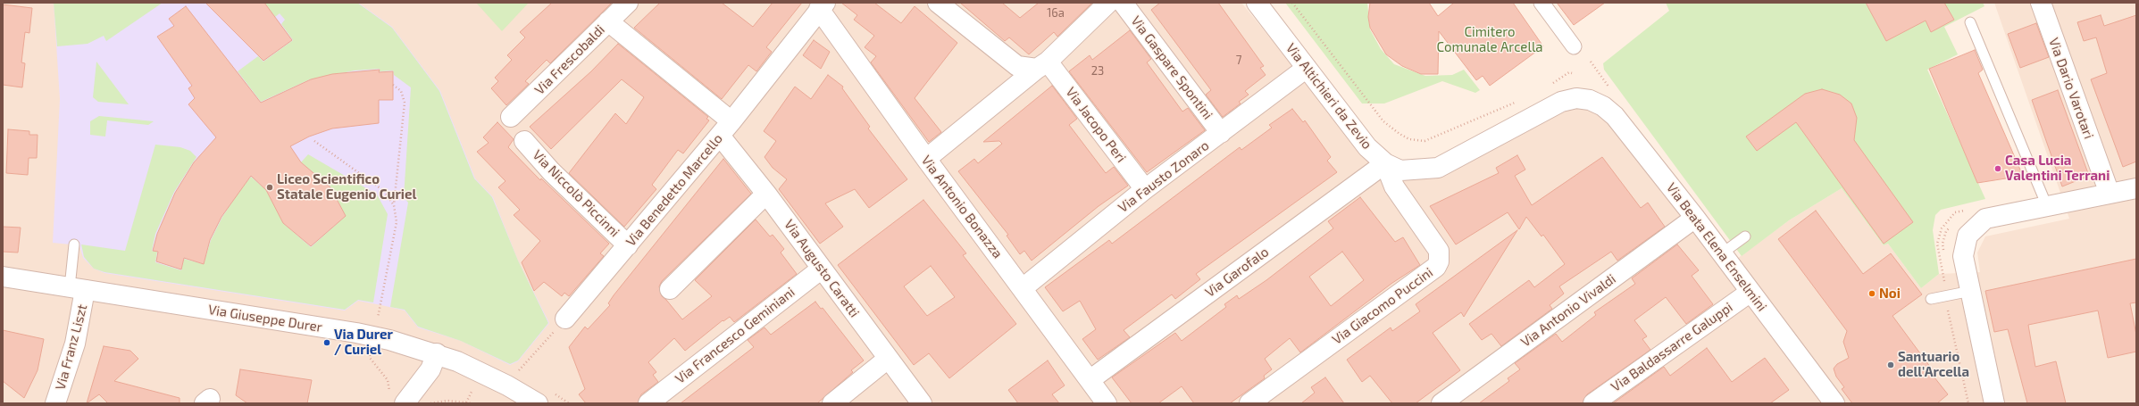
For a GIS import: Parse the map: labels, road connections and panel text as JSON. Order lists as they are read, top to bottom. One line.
{"streets":{"street":["Via Frescobaldi","Via Gaspare Spontini","Via Dario Varotari","Via Altichieri da Zevio","Via Jacopo Peri","Via Fausto Zonaro","Via Benedetto Marcello","Via Niccolò Piccinni","Via Antonio Bonazza","Via Beata Elena Enselmini","Via Augusto Caratti","Via Garofalo","Via Giacomo Puccini","Via Antonio Vivaldi","Via Giuseppe Durer","Via Francesco Geminiani","Via Franz Liszt","Via Baldassarre Galuppi"]},"crossings":[["Via Frescobaldi","Via Augusto Caratti"],["Via Gaspare Spontini","Via Fausto Zonaro"],["Via Altichieri da Zevio","Via Fausto Zonaro"],["Via Altichieri da Zevio","Via Beata Elena Enselmini"],["Via Altichieri da Zevio","Via Garofalo"],["Via Altichieri da Zevio","Via Giacomo Puccini"],["Via Jacopo Peri","Via Fausto Zonaro"],["Via Fausto Zonaro","Via Antonio Bonazza"],["Via Benedetto Marcello","Via Niccolò Piccinni"],["Via Benedetto Marcello","Via Antonio Bonazza"],["Via Benedetto Marcello","Via Augusto Caratti"],["Via Antonio Bonazza","Via Garofalo"],["Via Beata Elena Enselmini","Via Antonio Vivaldi"],["Via Beata Elena Enselmini","Via Baldassarre Galuppi"],["Via Augusto Caratti","Via Francesco Geminiani"],["Via Garofalo","Via Giacomo Puccini"],["Via Giuseppe Durer","Via Franz Liszt"]],"parks":["Cimitero Comunale Arcella"],"places":["Casa Lucia Valentini Terrani","Liceo Scientifico Statale Eugenio Curiel","Noi","Via Durer / Curiel","Santuario dell'Arcella"],"house_numbers":["16a","7","23"]}
